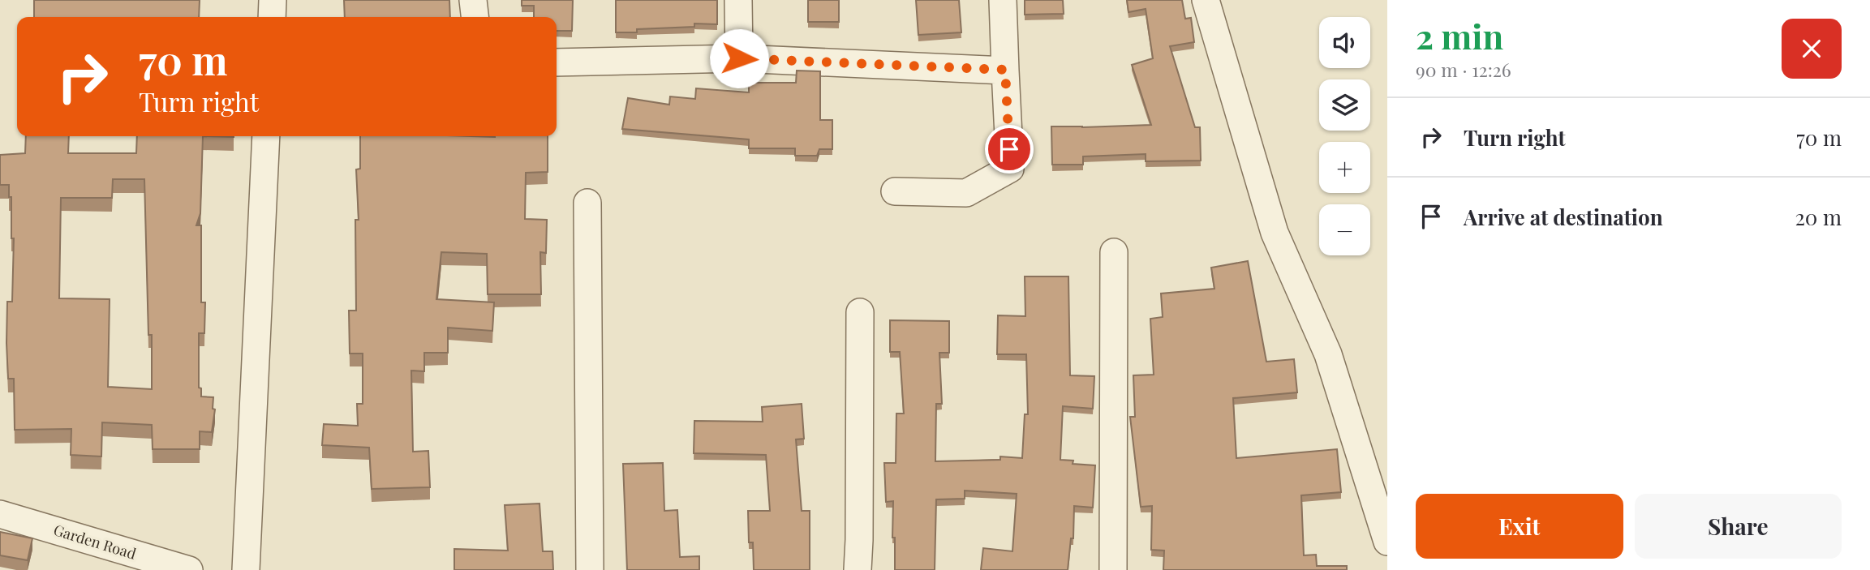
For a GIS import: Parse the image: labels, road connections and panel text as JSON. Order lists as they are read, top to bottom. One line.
{"streets":{"street":["Garden Road"]},"page":{"heading":["2 min","90 m · 12:26"],"map_buttons":["+","−"],"turn":["70 m","Turn right"],"list":[{"name":"Turn right","value":"70 m"},{"name":"Arrive at destination","value":"20 m"}],"buttons":["Exit","Share"]}}
